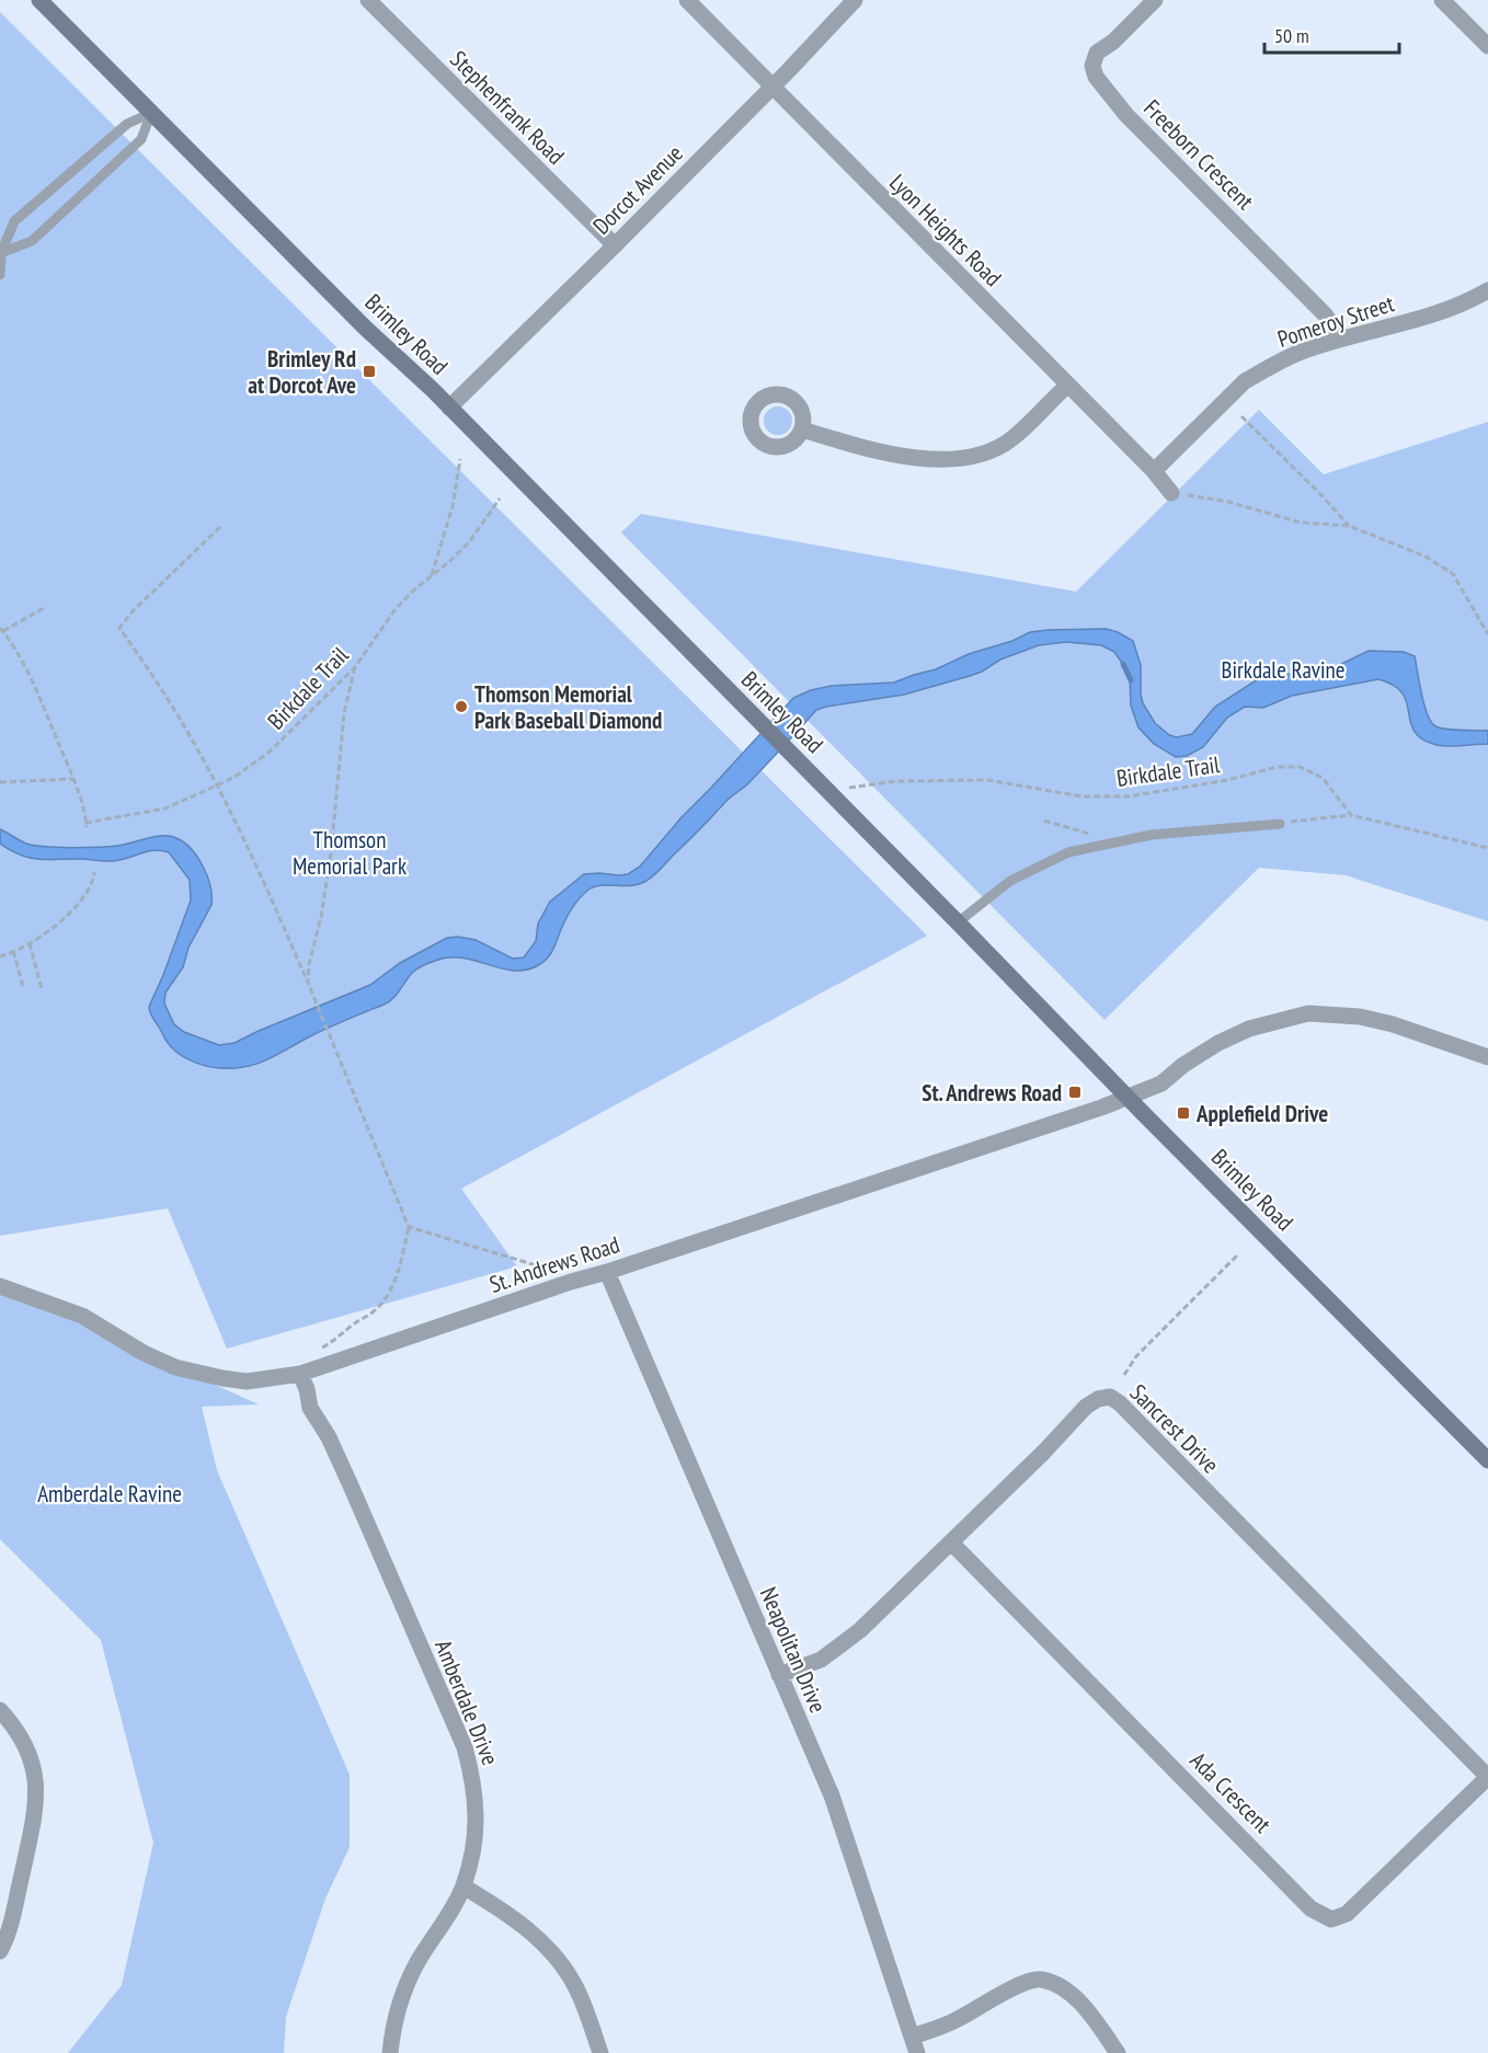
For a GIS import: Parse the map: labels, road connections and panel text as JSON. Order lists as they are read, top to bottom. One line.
{"streets":{"main road":["Brimley Road"],"street":["Stephenfrank Road","Freeborn Crescent","Dorcot Avenue","Lyon Heights Road","Pomeroy Street","St. Andrews Road","Sancrest Drive","Neapolitan Drive","Amberdale Drive","Ada Crescent"],"path":["Birkdale Trail"]},"crossings":[["Stephenfrank Road","Dorcot Avenue"],["Freeborn Crescent","Pomeroy Street"],["Dorcot Avenue","Lyon Heights Road"],["Dorcot Avenue","Brimley Road"],["Lyon Heights Road","Pomeroy Street"],["Brimley Road","Birkdale Trail"],["Brimley Road","St. Andrews Road"],["St. Andrews Road","Neapolitan Drive"],["St. Andrews Road","Amberdale Drive"],["Sancrest Drive","Neapolitan Drive"],["Sancrest Drive","Ada Crescent"]],"parks":["Birkdale Ravine","Thomson Memorial Park","Amberdale Ravine"],"places":{"transit":["Brimley Rd at Dorcot Ave","St. Andrews Road","Applefield Drive"],"other":["Thomson Memorial Park Baseball Diamond"]},"scale_bar":"50 m"}
